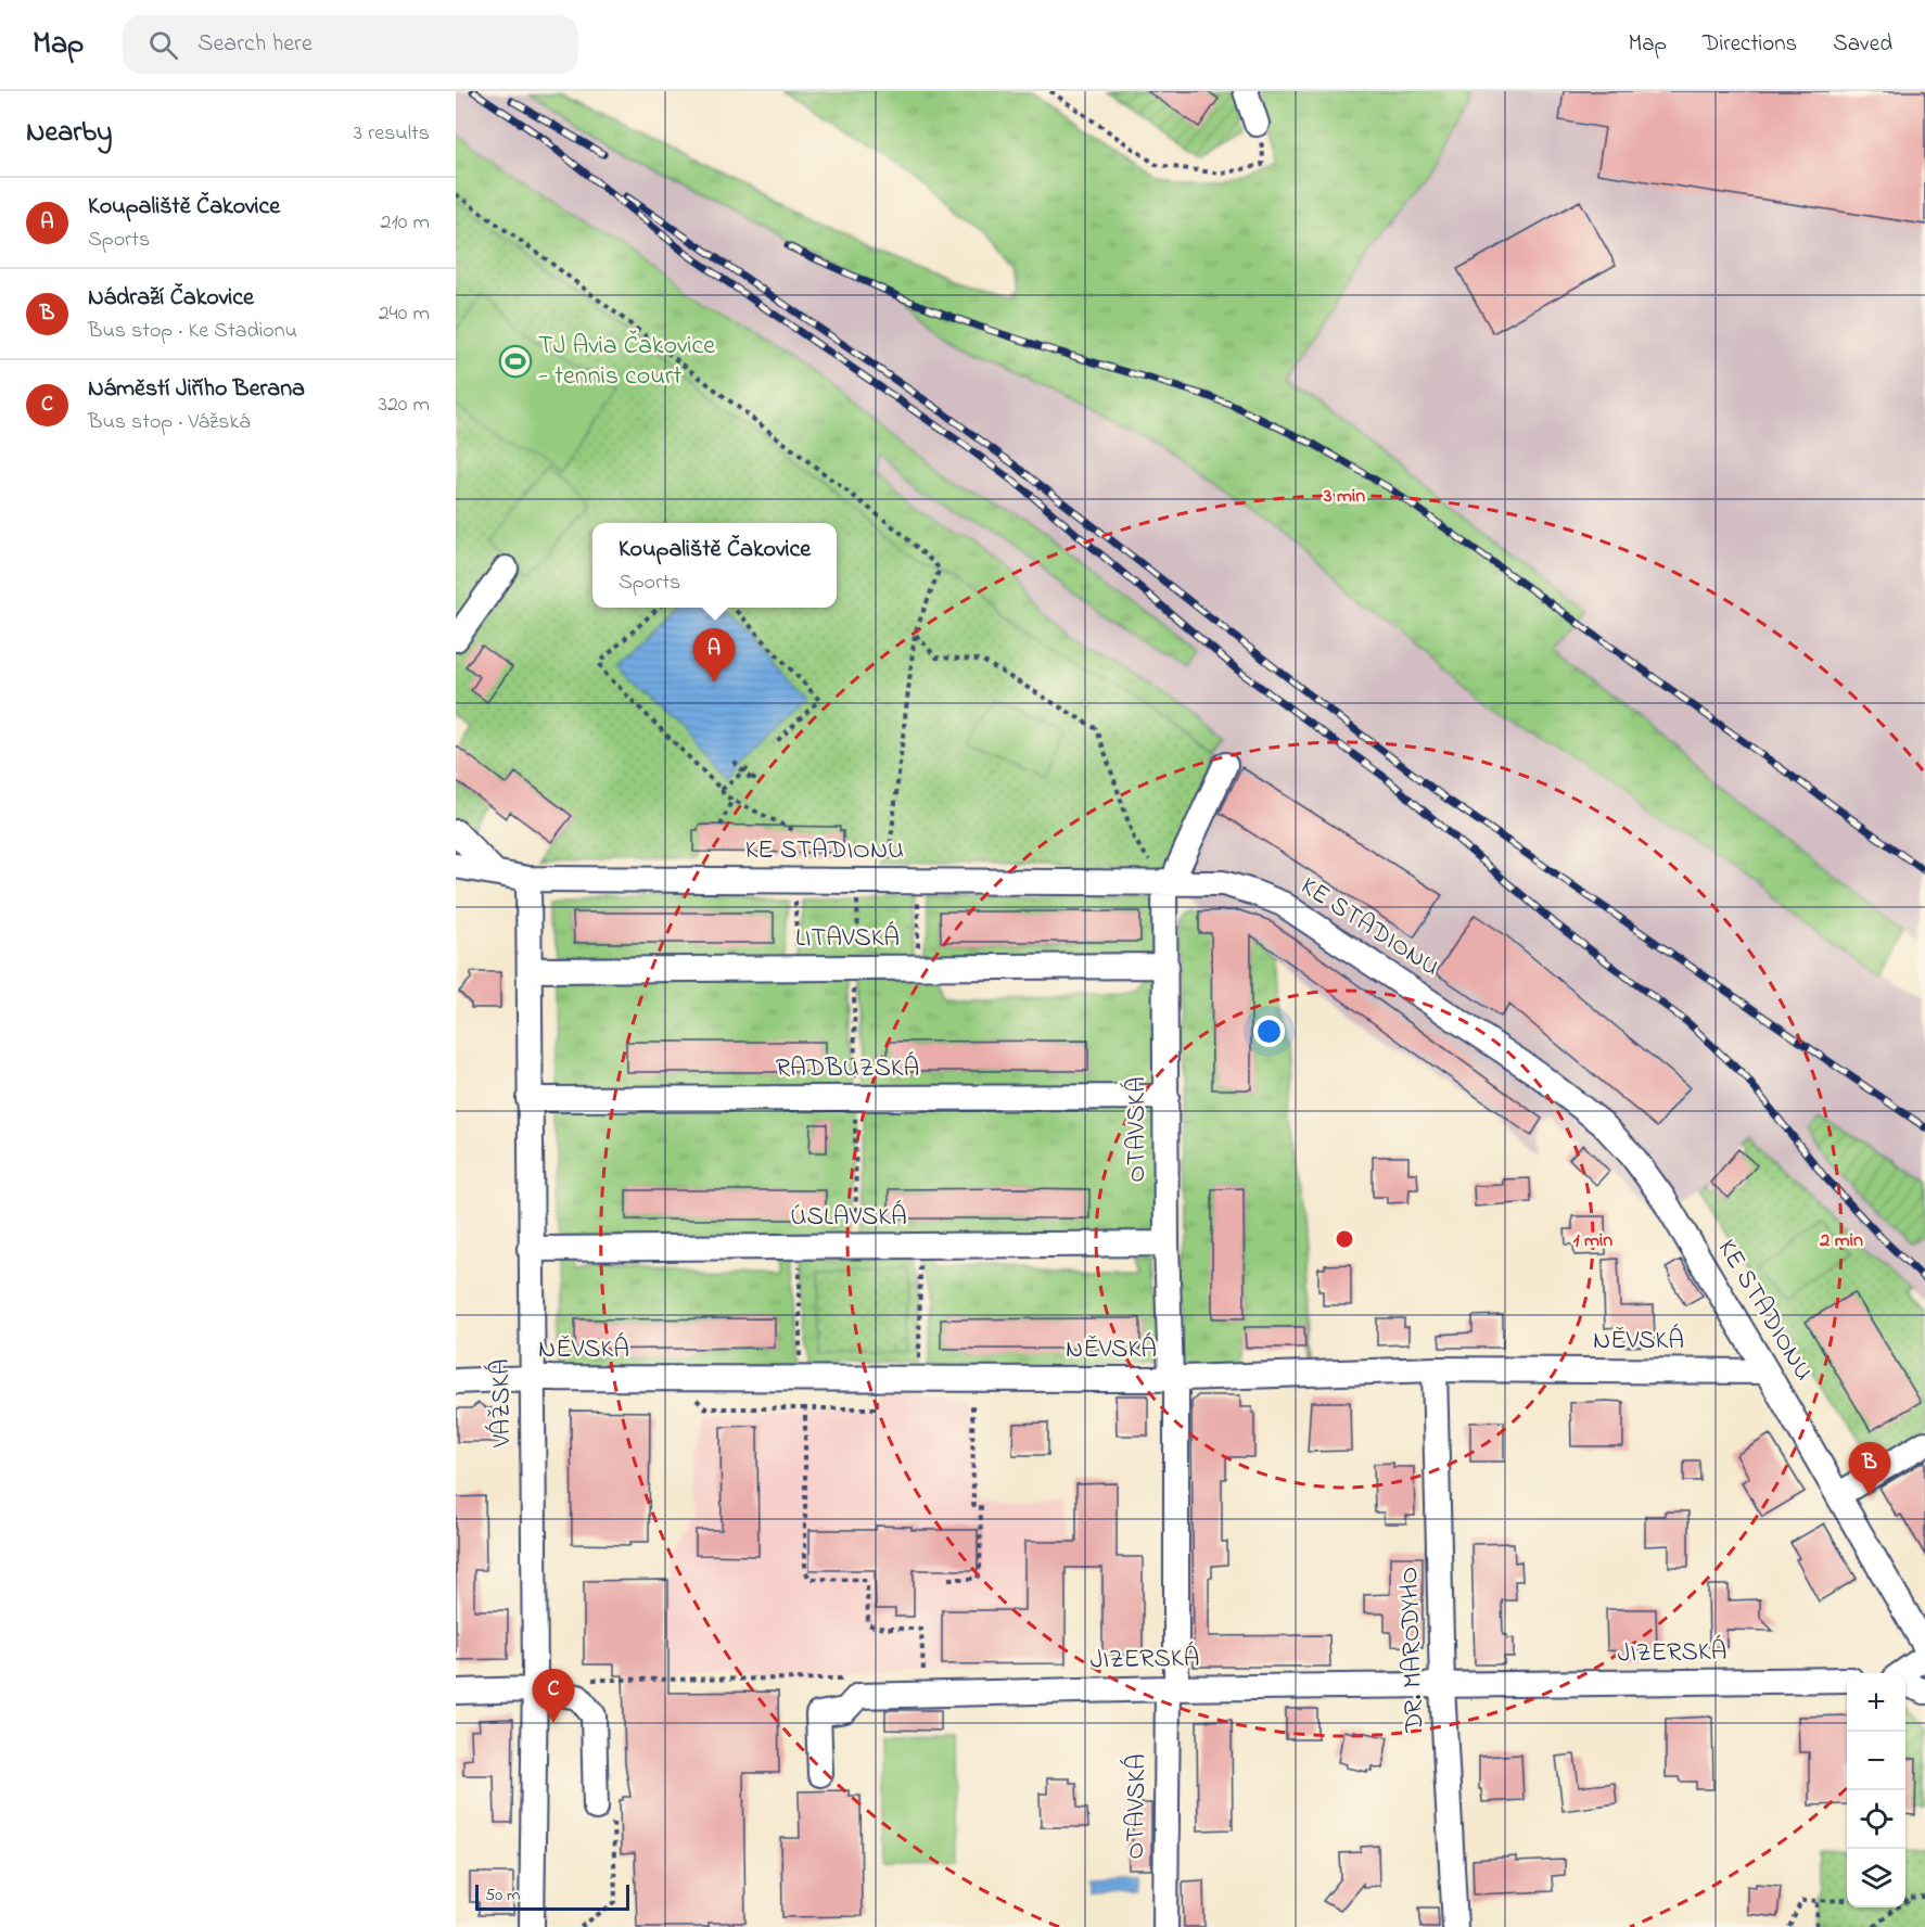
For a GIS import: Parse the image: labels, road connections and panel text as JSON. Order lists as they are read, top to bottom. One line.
{"streets":{"street":["KE STADIONU","LITAVSKÁ","RADBUZSKÁ","OTAVSKÁ","ÚSLAVSKÁ","NĚVSKÁ","VÁŽSKÁ","DR. MARODYHO","JIZERSKÁ"]},"crossings":[["KE STADIONU","OTAVSKÁ"],["KE STADIONU","NĚVSKÁ"],["KE STADIONU","VÁŽSKÁ"],["LITAVSKÁ","OTAVSKÁ"],["LITAVSKÁ","VÁŽSKÁ"],["RADBUZSKÁ","OTAVSKÁ"],["RADBUZSKÁ","VÁŽSKÁ"],["OTAVSKÁ","ÚSLAVSKÁ"],["OTAVSKÁ","NĚVSKÁ"],["OTAVSKÁ","JIZERSKÁ"],["ÚSLAVSKÁ","VÁŽSKÁ"],["NĚVSKÁ","VÁŽSKÁ"],["NĚVSKÁ","DR. MARODYHO"],["DR. MARODYHO","JIZERSKÁ"]],"places":{"sports":["TJ Avia Čakovice - tennis court"]},"scale_bar":"50 m","page":{"header":"Map","search":"Search here","nav":["Map","Directions","Saved"],"heading":["Nearby","3 results"],"list":[{"mark":"A","name":"Koupaliště Čakovice","note":"Sports","value":"210 m"},{"mark":"B","name":"Nádraží Čakovice","note":"Bus stop · Ke Stadionu","value":"240 m"},{"mark":"C","name":"Náměstí Jiřího Berana","note":"Bus stop · Vážská","value":"320 m"}],"popup":["Koupaliště Čakovice","Sports"],"pins":["A","B","C"],"map_buttons":["+","−"],"scale":"50 m"},"rings":["3 min","1 min","2 min"]}
